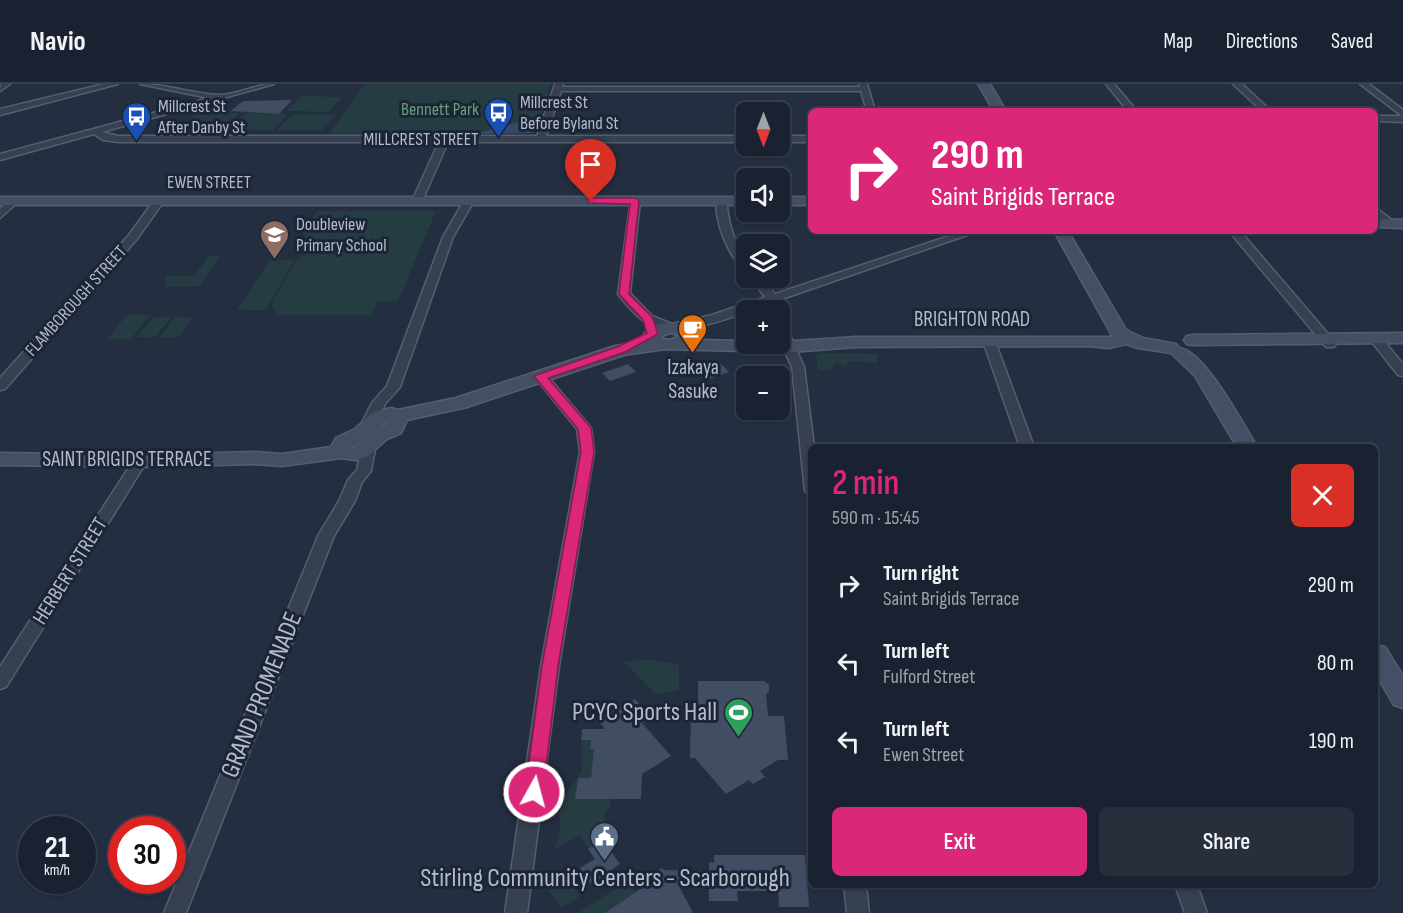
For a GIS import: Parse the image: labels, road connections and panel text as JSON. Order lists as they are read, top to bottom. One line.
{"streets":{"main road":["EWEN STREET","BRIGHTON ROAD","SAINT BRIGIDS TERRACE"],"street":["MILLCREST STREET","FLAMBOROUGH STREET","HERBERT STREET","GRAND PROMENADE"]},"crossings":[["EWEN STREET","FLAMBOROUGH STREET"],["SAINT BRIGIDS TERRACE","HERBERT STREET"],["SAINT BRIGIDS TERRACE","GRAND PROMENADE"]],"parks":["Bennett Park"],"places":{"bus stop":["Millcrest St Before Byland St","Millcrest St After Danby St"],"school or university":["Doubleview Primary School"],"cafe":["Izakaya Sasuke"],"sports":["PCYC Sports Hall"],"public building":["Stirling Community Centers - Scarborough"]},"north":"bottom","page":{"header":"Navio","nav":["Map","Directions","Saved"],"map_buttons":["+","−"],"turn":["290 m","Saint Brigids Terrace"],"heading":["2 min","590 m · 15:45"],"list":[{"name":"Turn right","note":"Saint Brigids Terrace","value":"290 m"},{"name":"Turn left","note":"Fulford Street","value":"80 m"},{"name":"Turn left","note":"Ewen Street","value":"190 m"}],"buttons":["Exit","Share"],"speed":"21 km/h","limit":"30"}}
